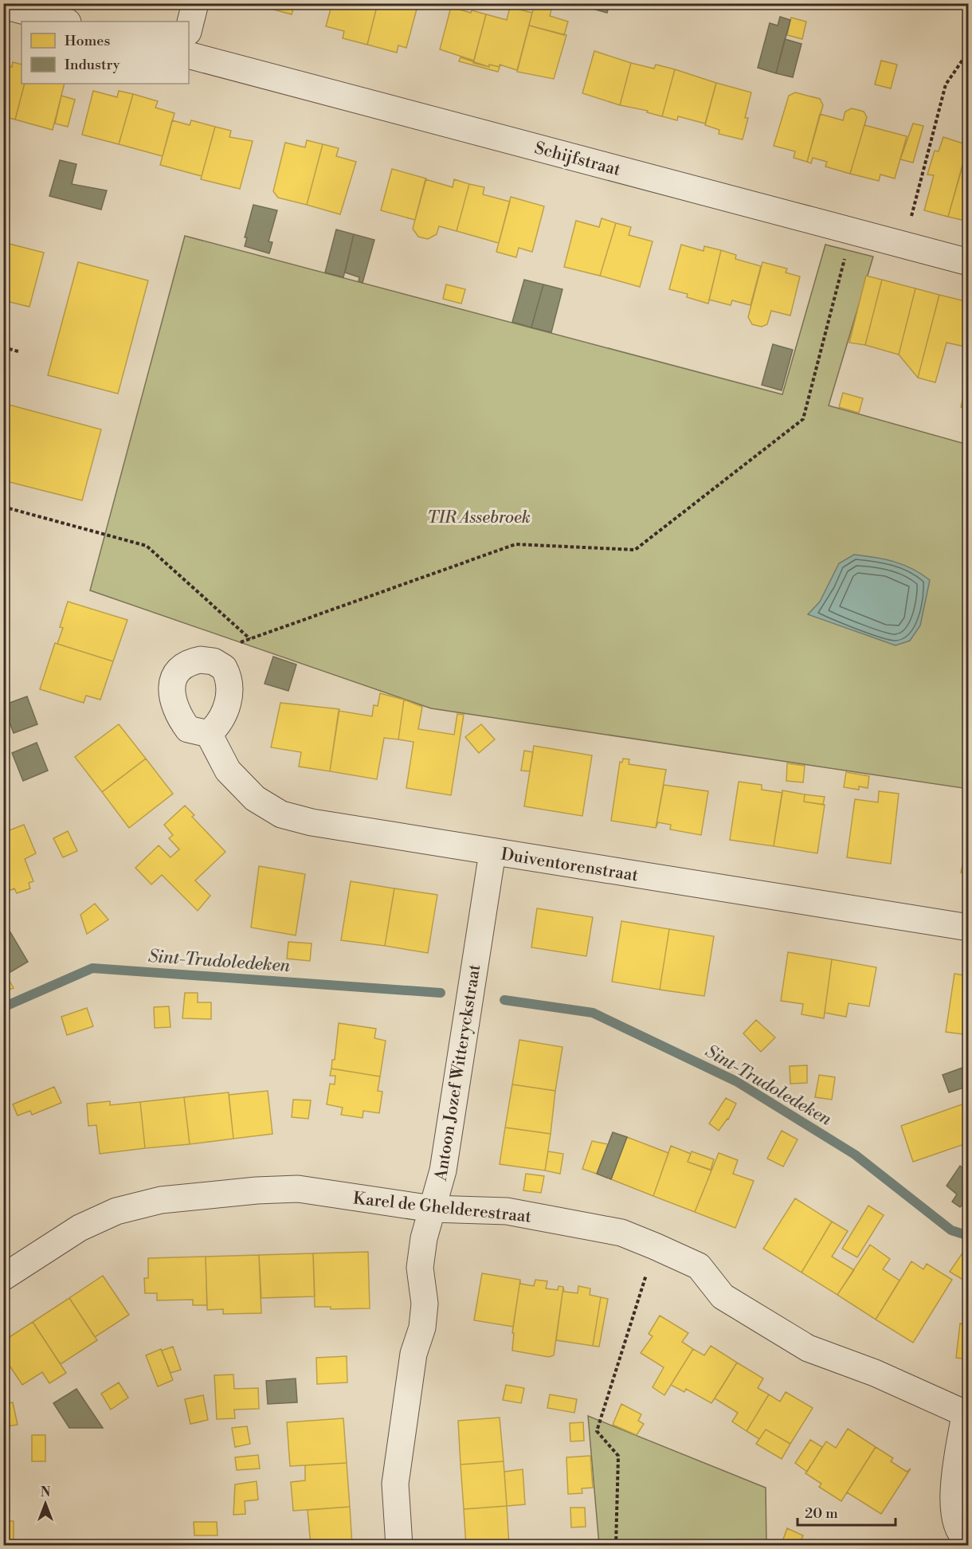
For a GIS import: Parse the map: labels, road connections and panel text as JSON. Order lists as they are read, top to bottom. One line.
{"streets":{"street":["Schijfstraat","Duiventorenstraat","Antoon Jozef Witteryckstraat","Karel de Ghelderestraat"]},"crossings":[["Duiventorenstraat","Antoon Jozef Witteryckstraat"],["Antoon Jozef Witteryckstraat","Karel de Ghelderestraat"]],"water":["Sint-Trudoledeken"],"parks":["TIR Assebroek"],"legend":["Homes","Industry"],"scale_bar":"20 m","north":"top"}
